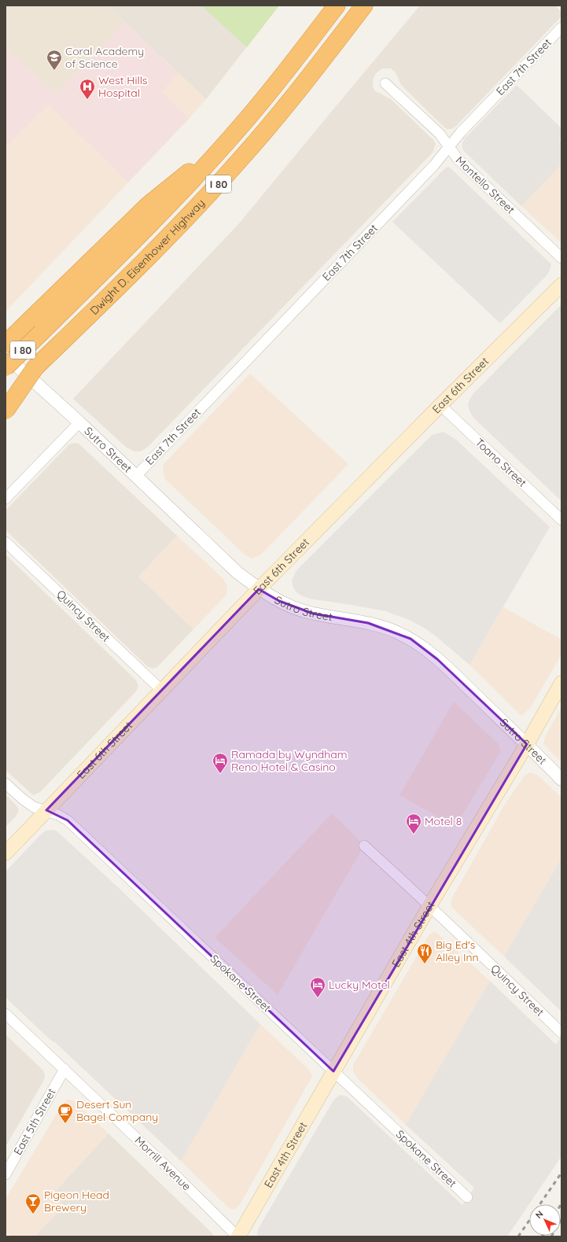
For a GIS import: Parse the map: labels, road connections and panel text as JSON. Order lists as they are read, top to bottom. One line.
{"streets":{"highway":["I 80","Dwight D. Eisenhower Highway"],"main road":["East 6th Street","East 4th Street"],"street":["East 7th Street","Montello Street","Sutro Street","Toano Street","Quincy Street","Spokane Street","East 5th Street","Morrill Avenue"]},"crossings":[["East 7th Street","Montello Street"],["East 7th Street","Sutro Street"],["East 6th Street","Sutro Street"],["East 6th Street","Toano Street"],["East 6th Street","Quincy Street"],["East 6th Street","Spokane Street"],["Sutro Street","East 4th Street"],["Quincy Street","East 4th Street"],["East 4th Street","Spokane Street"],["East 4th Street","Morrill Avenue"],["East 5th Street","Morrill Avenue"]],"places":{"school or university":["Coral Academy of Science"],"hospital":["West Hills Hospital"],"hotel":["Ramada by Wyndham Reno Hotel & Casino","Motel 8","Lucky Motel"],"restaurant":["Big Ed's Alley Inn"],"cafe":["Desert Sun Bagel Company"],"bar":["Pigeon Head Brewery"]},"north":"top left"}
